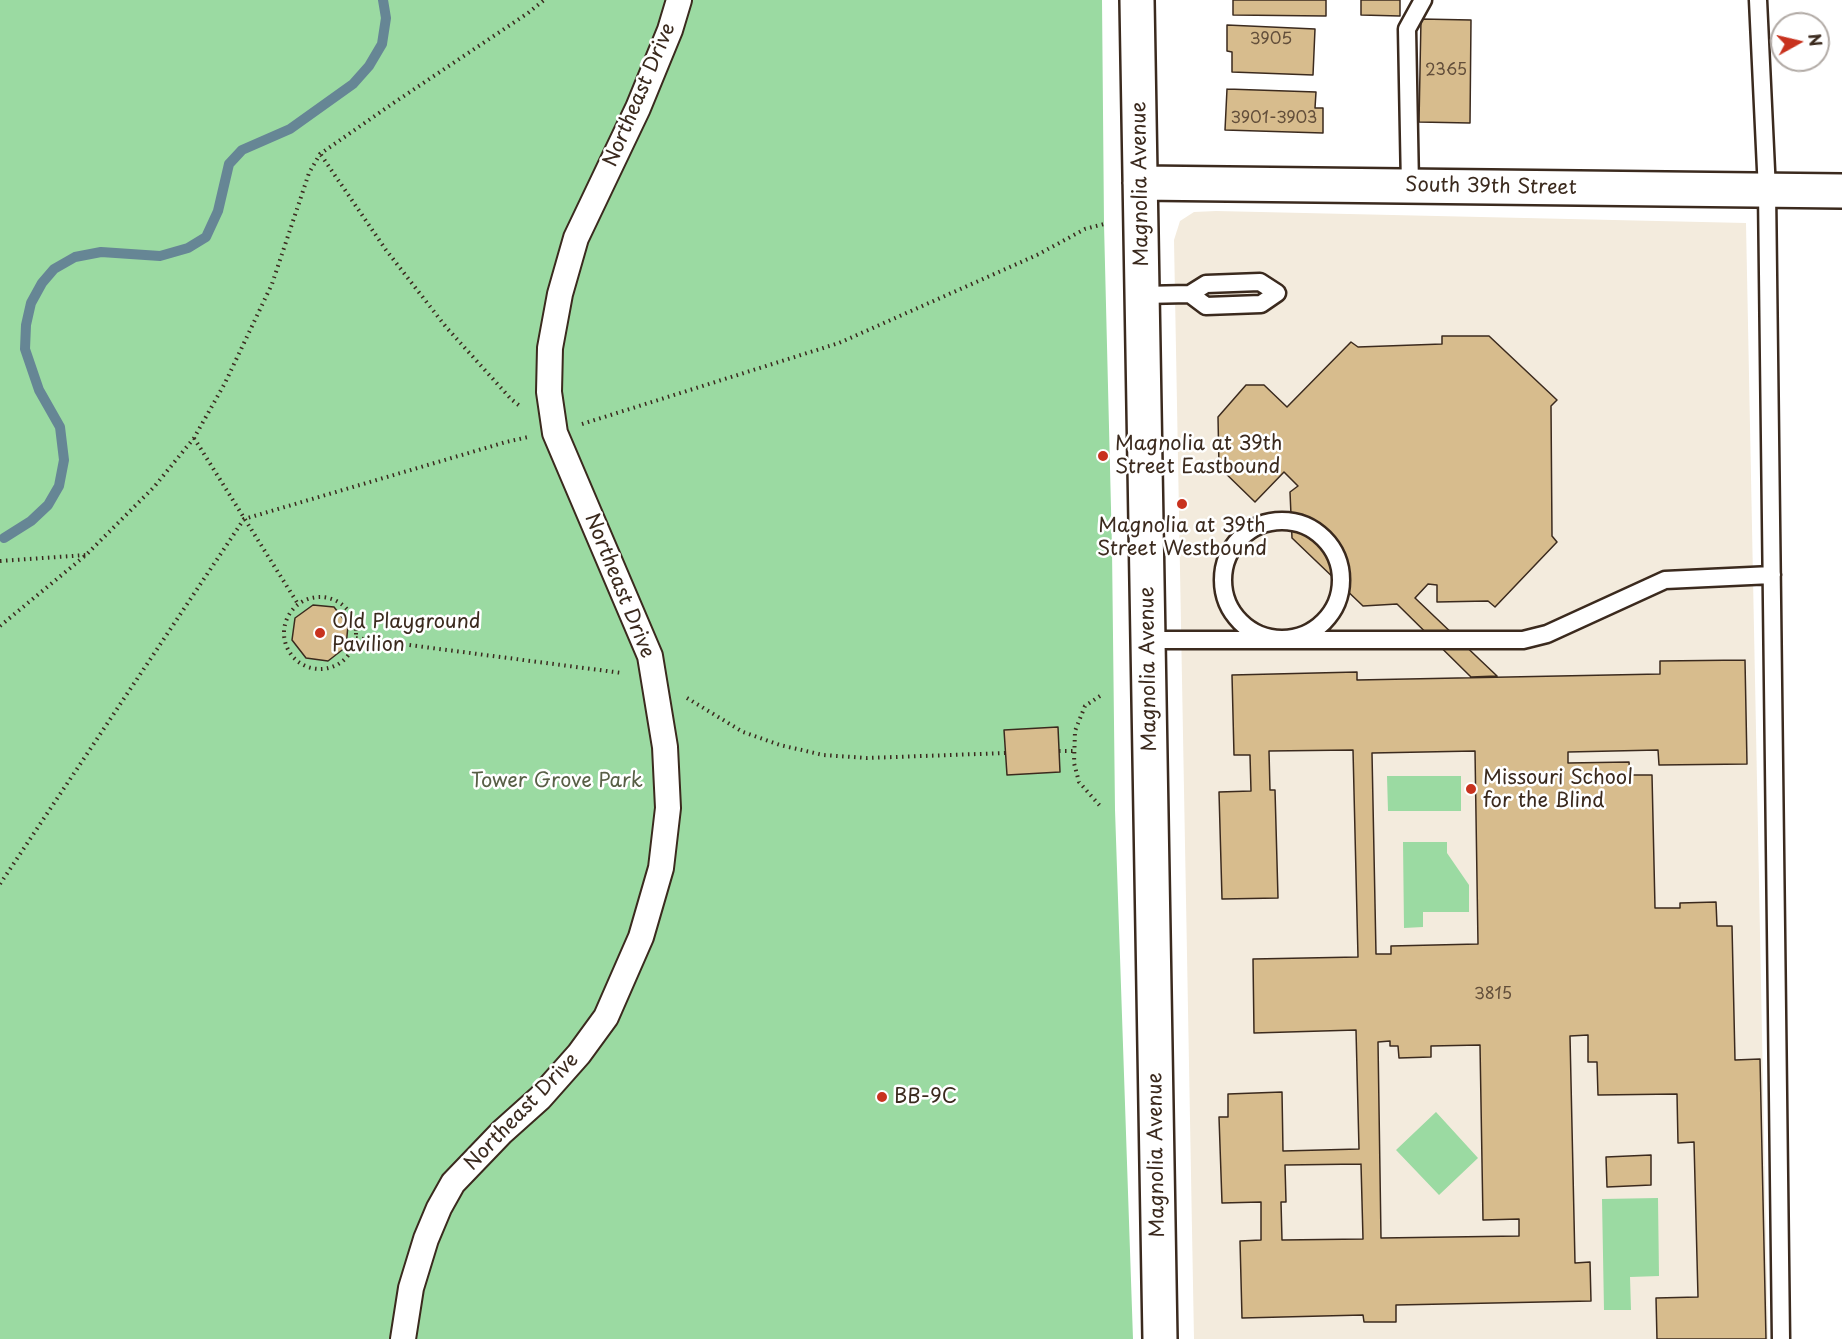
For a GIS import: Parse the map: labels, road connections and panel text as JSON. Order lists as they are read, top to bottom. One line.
{"streets":{"street":["Northeast Drive","Magnolia Avenue","South 39th Street"]},"crossings":[["Magnolia Avenue","South 39th Street"]],"parks":["Tower Grove Park"],"places":["Magnolia at 39th Street Eastbound","Magnolia at 39th Street Westbound","Old Playground Pavilion","Missouri School for the Blind","BB-9C"],"house_numbers":["3905","2365","3901-3903","3815"],"north":"right"}
